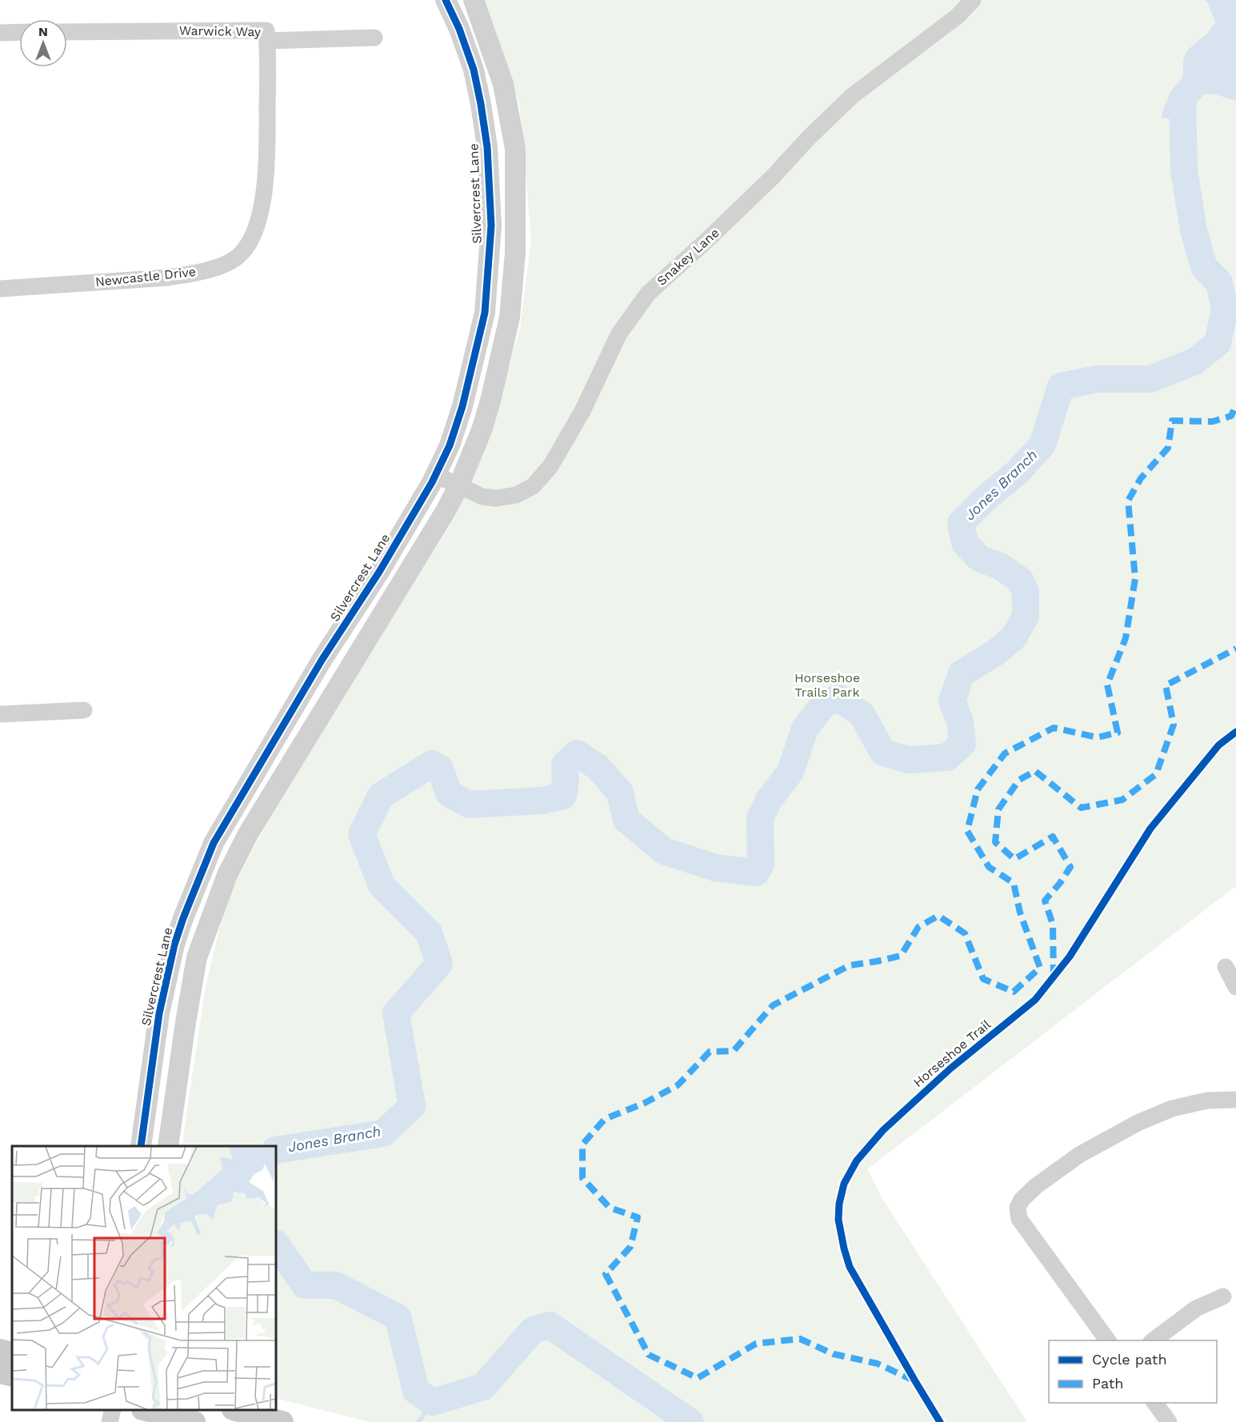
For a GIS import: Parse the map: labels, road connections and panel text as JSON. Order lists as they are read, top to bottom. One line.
{"streets":{"street":["Warwick Way","Silvercrest Lane","Snakey Lane","Newcastle Drive"],"cycle path":["Horseshoe Trail"]},"crossings":[["Warwick Way","Newcastle Drive"],["Silvercrest Lane","Snakey Lane"]],"water":["Jones Branch"],"parks":["Horseshoe Trails Park"],"legend":["Cycle path","Path"],"north":"top"}
